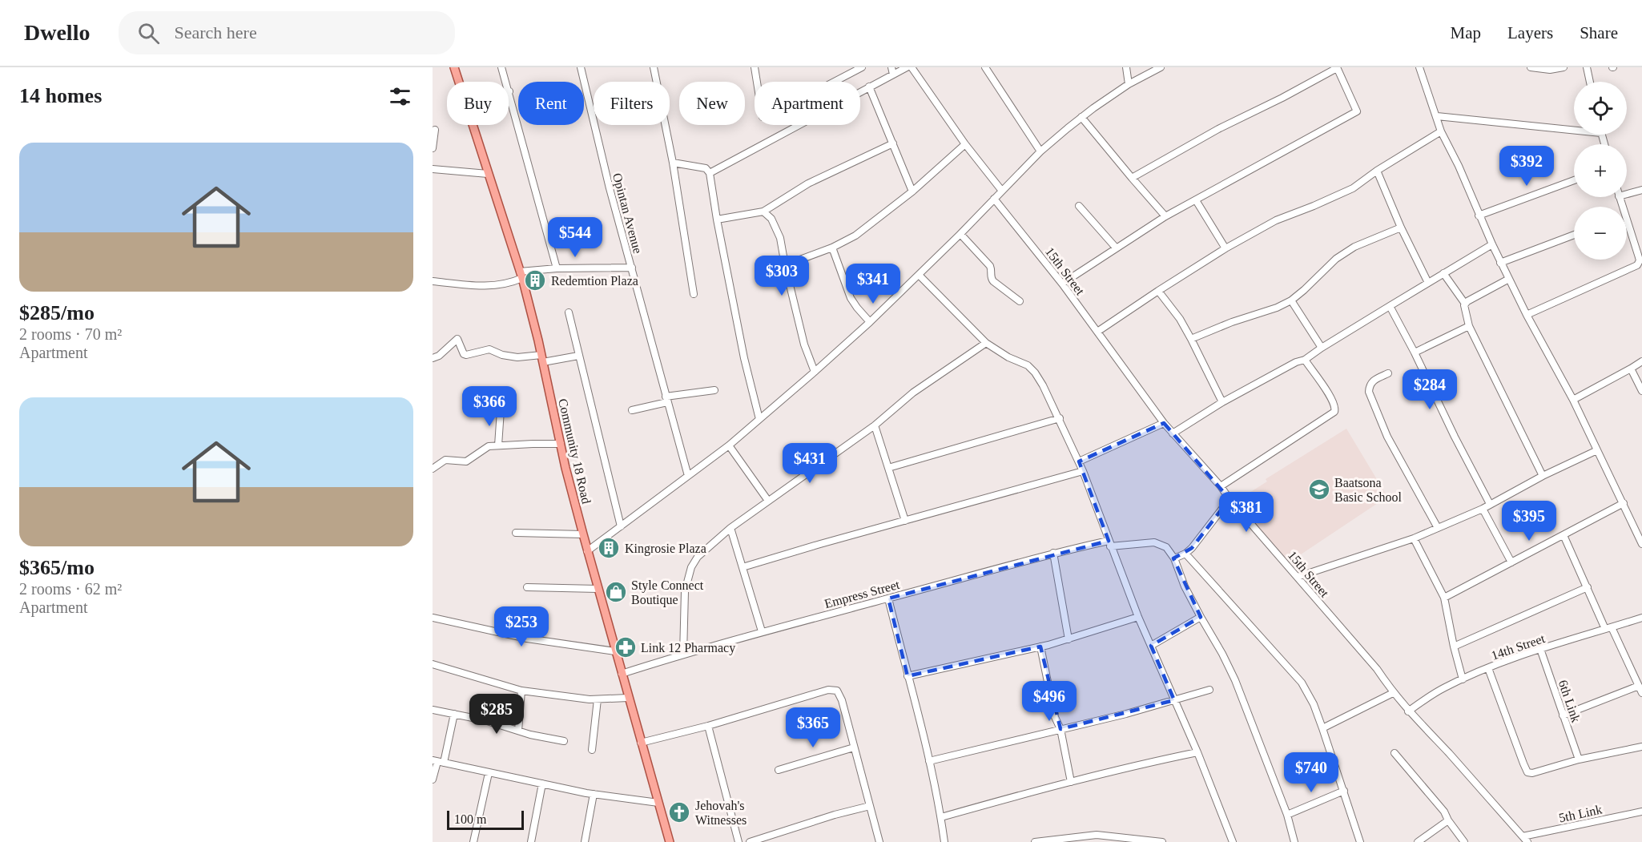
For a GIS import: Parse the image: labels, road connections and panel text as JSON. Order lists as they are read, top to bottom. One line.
{"streets":{"main road":["Community 18 Road"],"street":["Opintan Avenue","15th Street","Empress Street","14th Street","6th Link","5th Link"]},"crossings":[["15th Street","14th Street"],["15th Street","5th Link"],["Community 18 Road","Empress Street"],["14th Street","6th Link"]],"places":{"building":["Redemtion Plaza","Kingrosie Plaza"],"school or university":["Baatsona Basic School"],"shop":["Style Connect Boutique"],"pharmacy":["Link 12 Pharmacy"],"church":["Jehovah's Witnesses"]},"scale_bar":"100 m","page":{"header":"Dwello","search":"Search here","nav":["Map","Layers","Share"],"heading":"14 homes","map_buttons":["+","−"],"chip":["Buy","Rent","Filters","New","Apartment"],"list":[{"name":"$285/mo","note":"2 rooms · 70 m² · Apartment"},{"name":"$365/mo","note":"2 rooms · 62 m² · Apartment"}],"price":["$392","$544","$303","$341","$284","$366","$431","$381","$395","$253","$496","$285","$365","$740"],"scale":"100 m"}}
